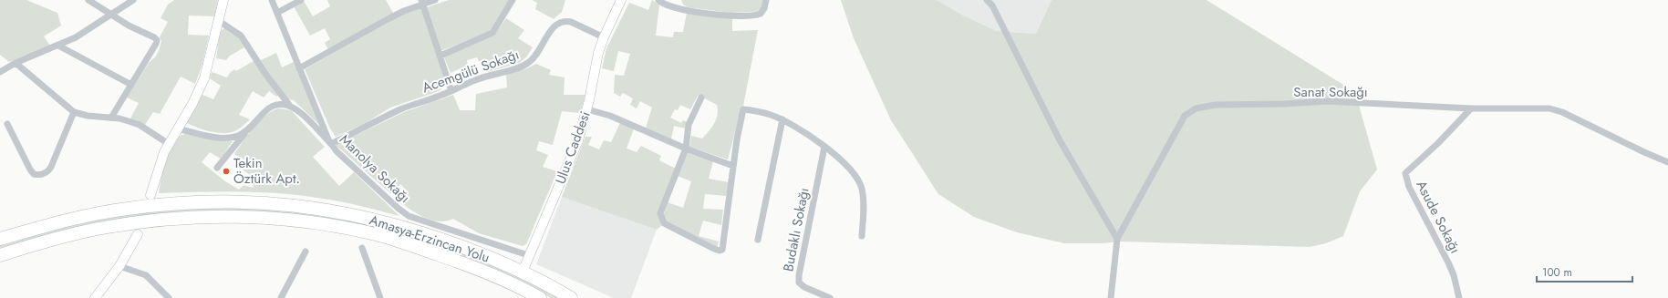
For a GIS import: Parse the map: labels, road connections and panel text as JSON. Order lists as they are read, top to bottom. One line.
{"streets":{"highway":["Amasya-Erzincan Yolu"],"street":["Acemgülü Sokağı","Sanat Sokağı","Ulus Caddesi","Manolya Sokağı","Asude Sokağı","Budaklı Sokağı"]},"crossings":[["Acemgülü Sokağı","Ulus Caddesi"],["Acemgülü Sokağı","Manolya Sokağı"],["Sanat Sokağı","Asude Sokağı"],["Ulus Caddesi","Manolya Sokağı"],["Ulus Caddesi","Amasya-Erzincan Yolu"]],"places":["Tekin Öztürk Apt."],"scale_bar":"100 m"}
